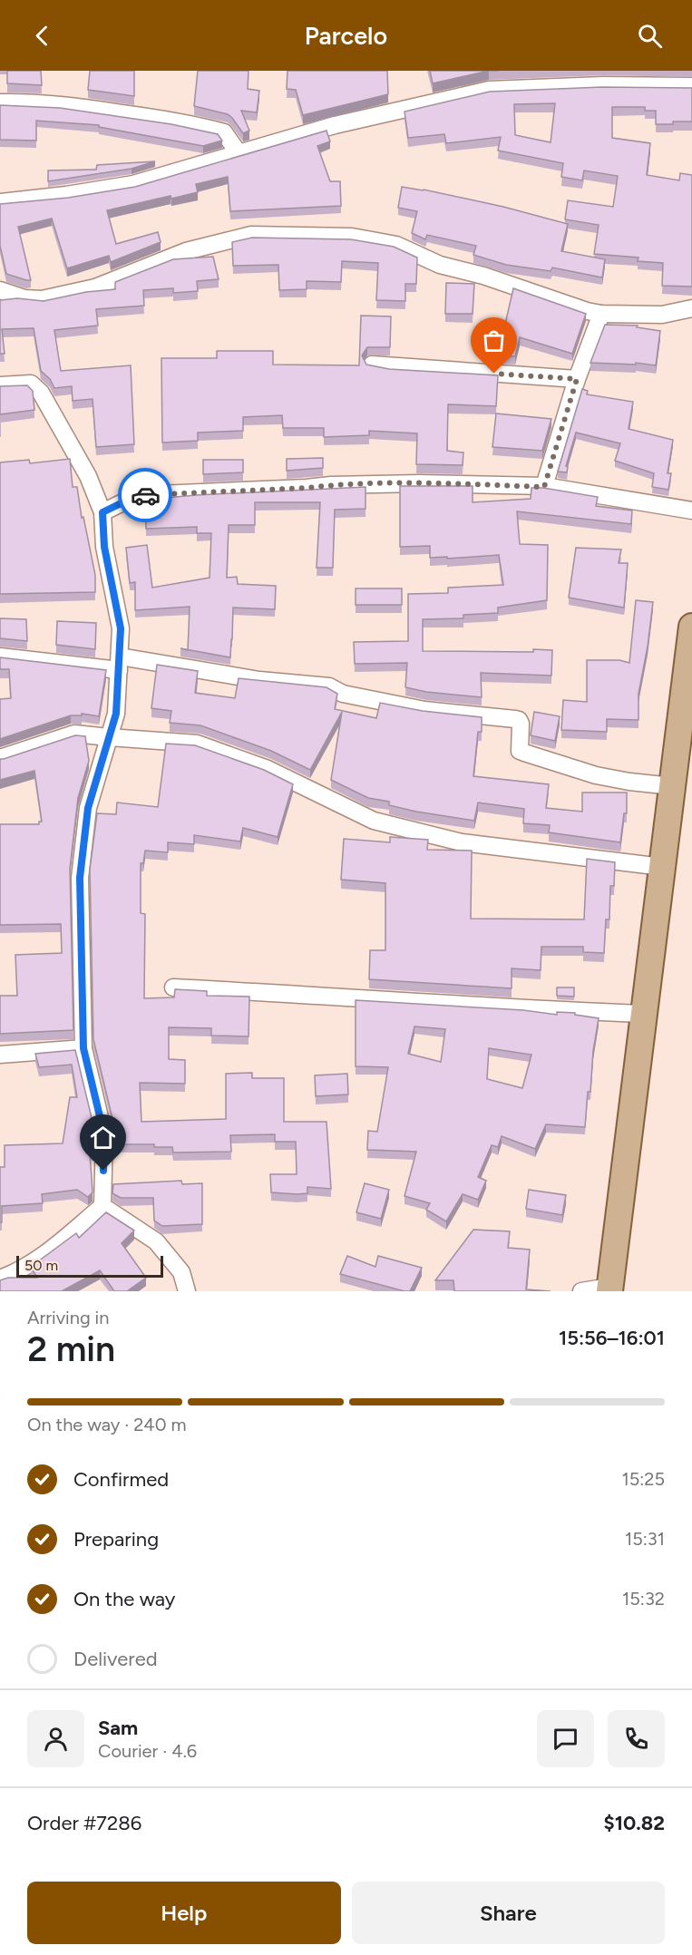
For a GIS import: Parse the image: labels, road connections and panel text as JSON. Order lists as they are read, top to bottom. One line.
{"scale_bar":"50 m","page":{"header":"Parcelo","scale":"50 m","heading":["2 min","Arriving in","15:56–16:01"],"panel":["Sam","Courier · 4.6","Order #7286","$10.82"],"bar":"On the way · 240 m","list":[["Confirmed","15:25"],["Preparing","15:31"],["On the way","15:32"],"Delivered"],"buttons":["Help","Share"]}}
